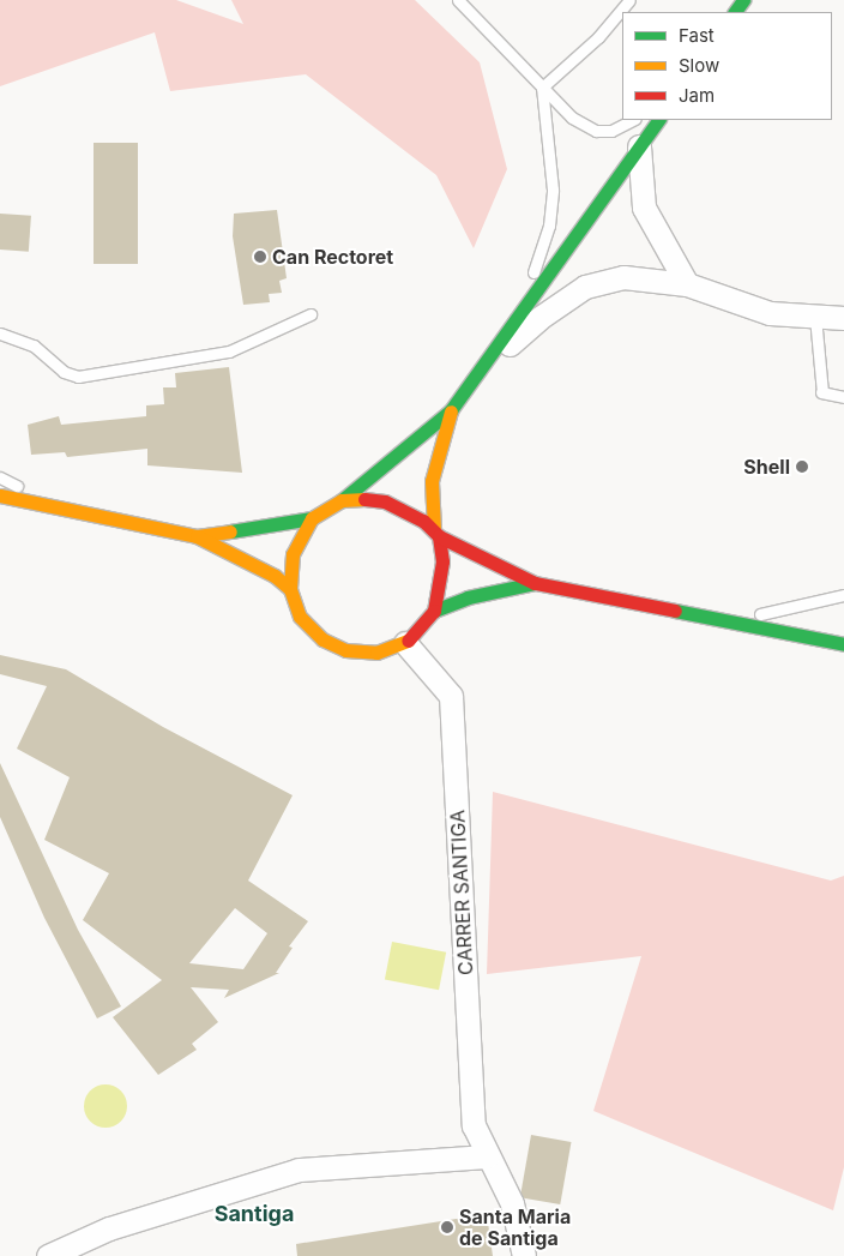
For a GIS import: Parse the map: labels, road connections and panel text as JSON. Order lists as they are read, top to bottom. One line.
{"streets":{"street":["CARRER SANTIGA"]},"districts":["Santiga"],"places":["Can Rectoret","Shell","Santa Maria de Santiga"],"legend":["Fast","Slow","Jam"]}
